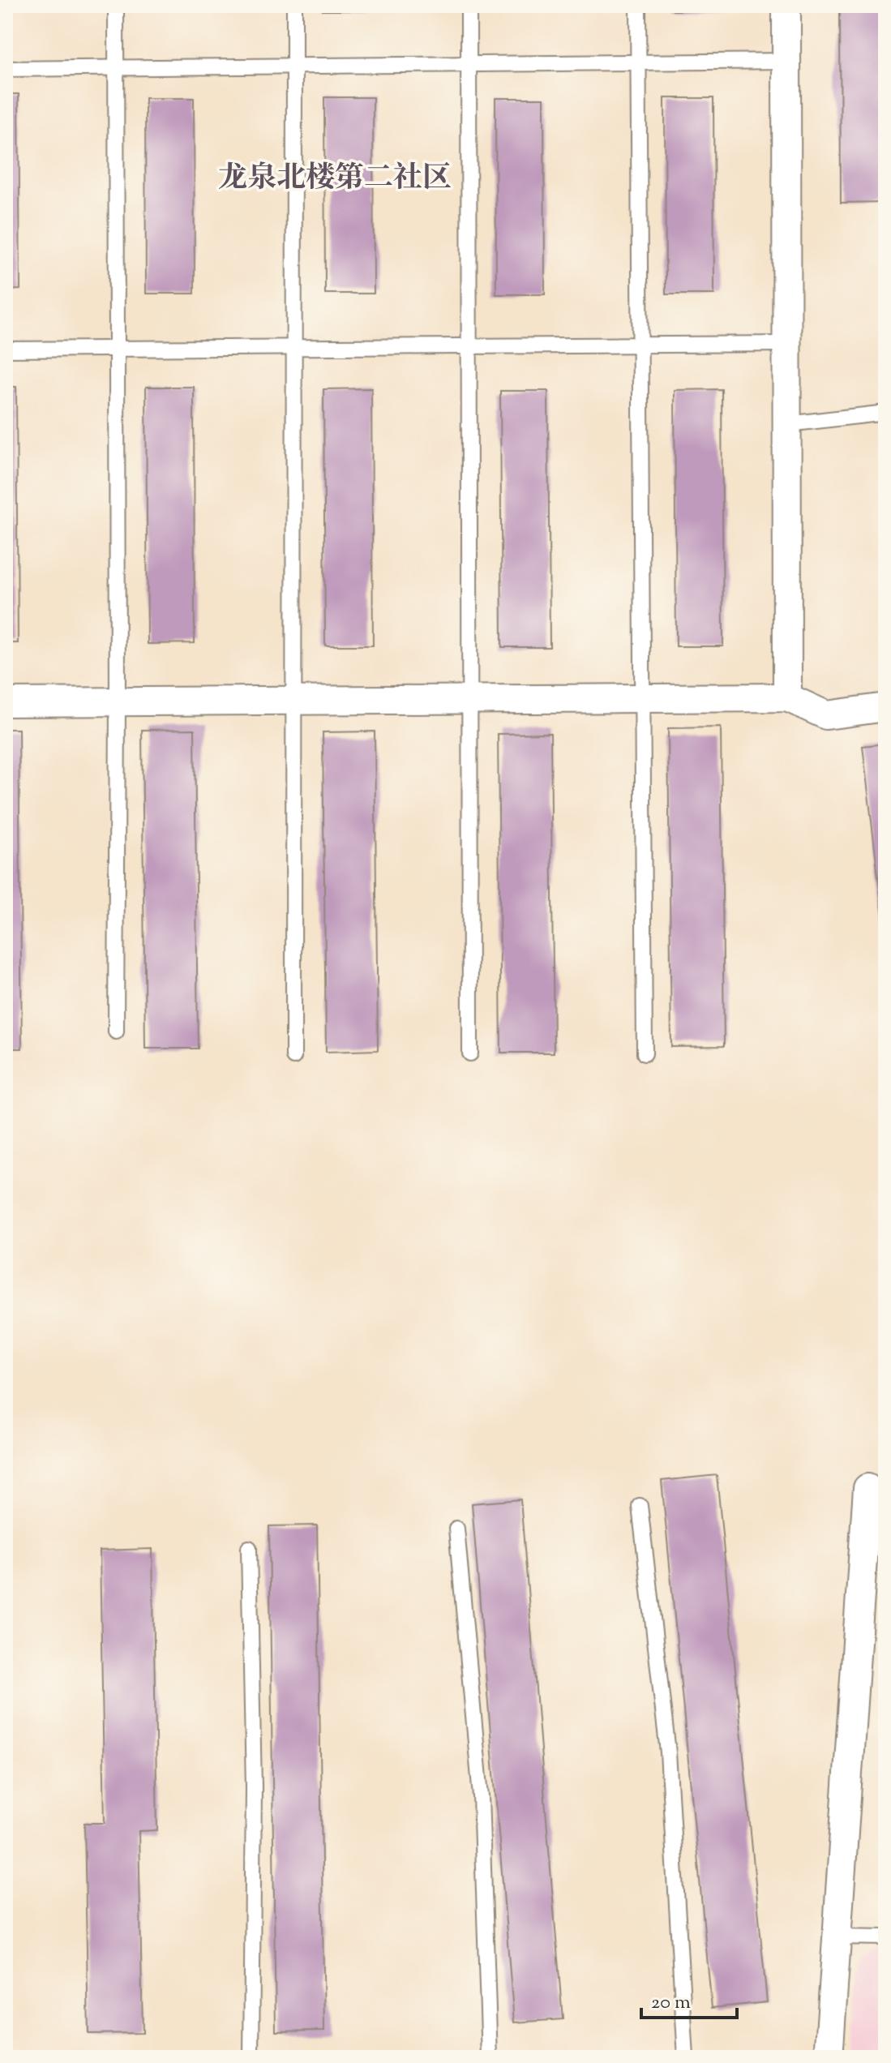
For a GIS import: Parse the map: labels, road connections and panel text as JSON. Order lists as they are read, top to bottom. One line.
{"districts":["龙泉北楼第二社区"],"scale_bar":"20 m"}
